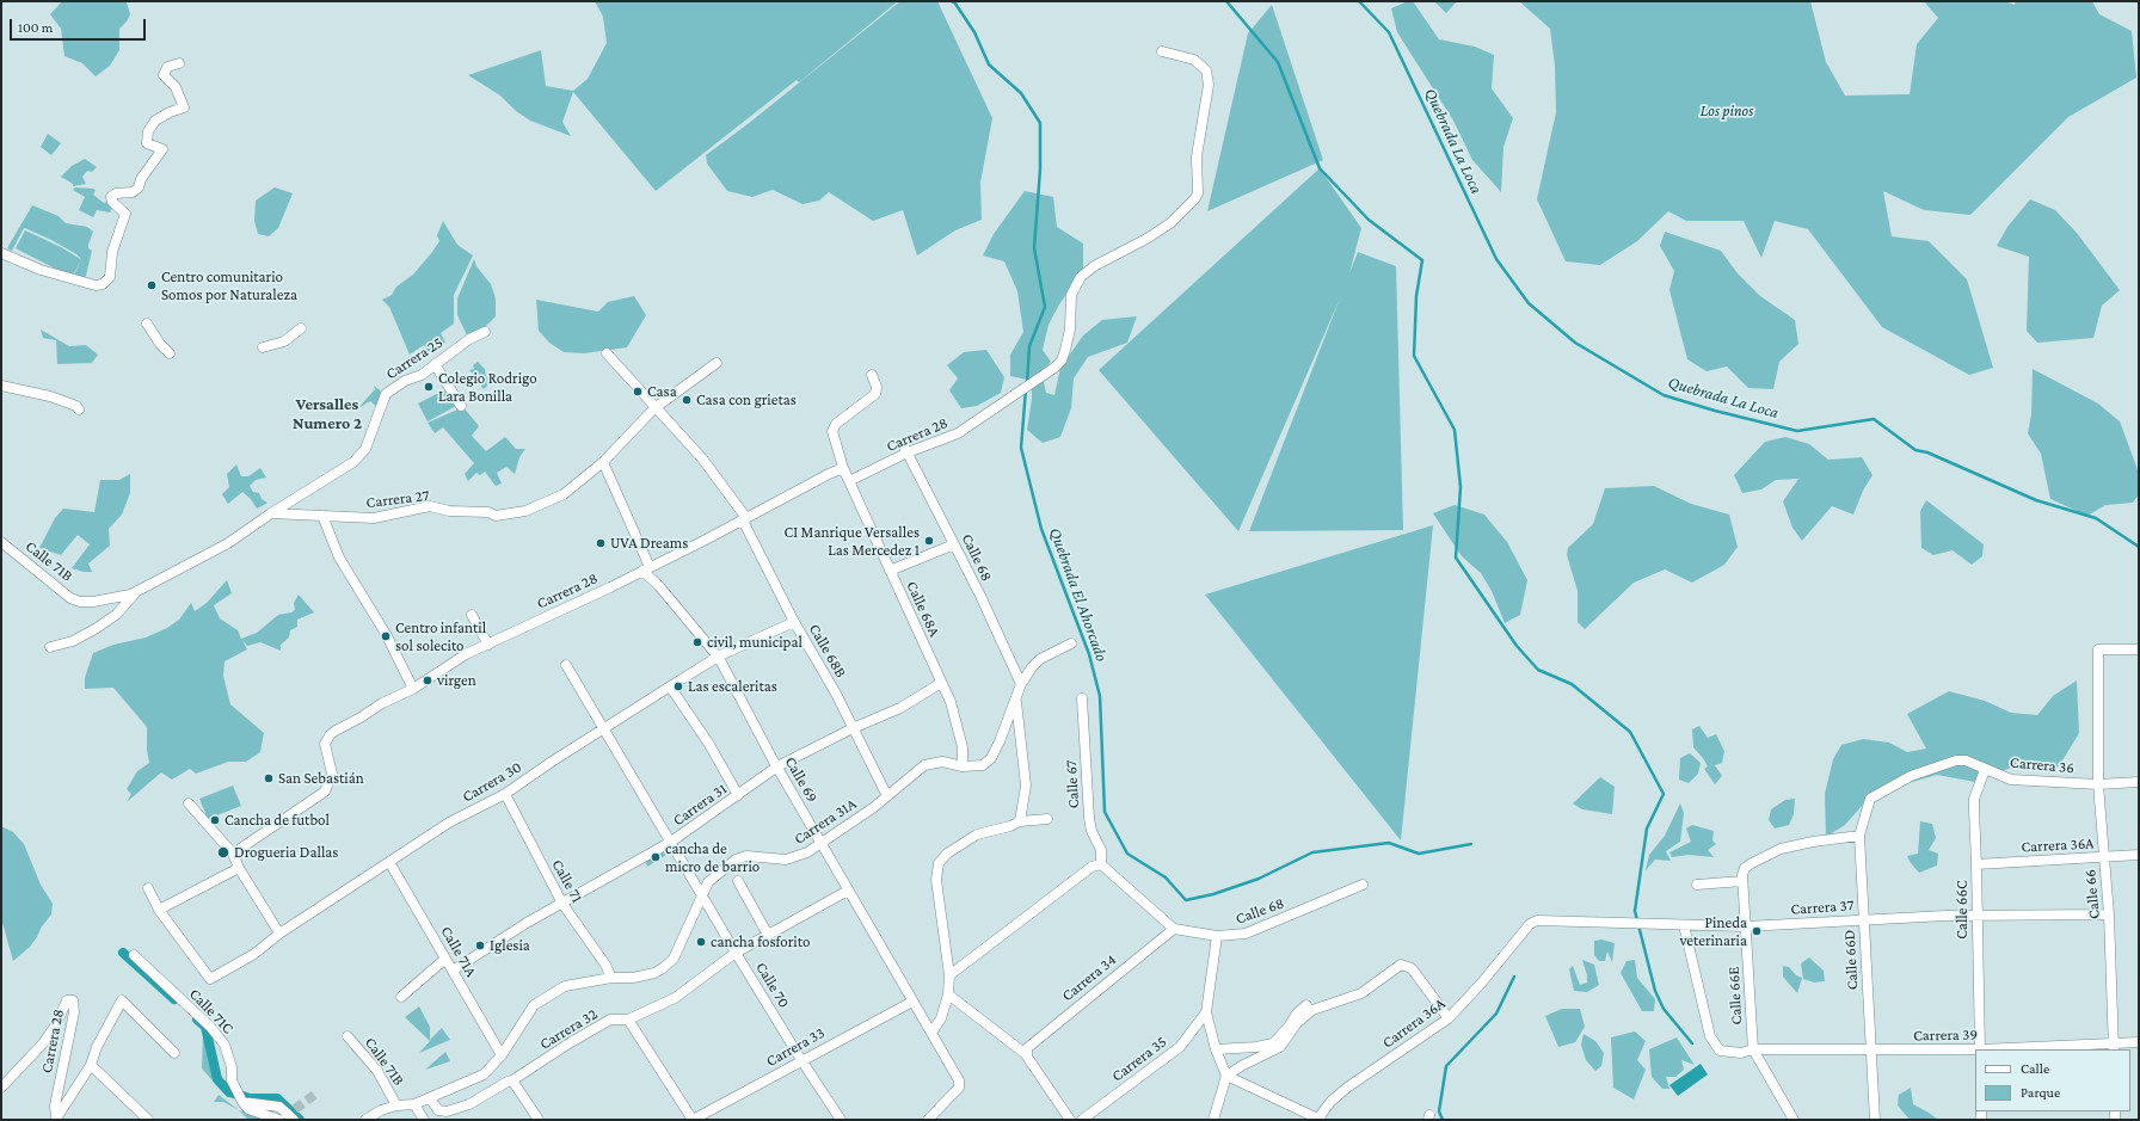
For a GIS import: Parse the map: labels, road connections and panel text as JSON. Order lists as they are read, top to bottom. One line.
{"streets":{"street":["Carrera 25","Carrera 28","Carrera 27","Calle 68","Calle 71B","Calle 68A","Calle 68B","Carrera 36","Calle 69","Carrera 30","Calle 67","Carrera 31","Carrera 31A","Carrera 36A","Calle 71","Calle 66","Carrera 37","Calle 66C","Calle 71A","Calle 66D","Carrera 34","Calle 70","Calle 66E","Calle 71C","Carrera 32","Carrera 39","Carrera 33","Carrera 35"]},"crossings":[["Carrera 25","Carrera 27"],["Carrera 28","Calle 68"],["Carrera 28","Calle 68A"],["Carrera 28","Calle 68B"],["Carrera 28","Calle 69"],["Carrera 27","Calle 68B"],["Carrera 27","Calle 69"],["Calle 68","Carrera 31A"],["Calle 68","Carrera 34"],["Calle 71B","Carrera 31A"],["Calle 68A","Carrera 31"],["Calle 68A","Carrera 31A"],["Calle 68B","Carrera 30"],["Calle 68B","Carrera 31"],["Calle 68B","Carrera 31A"],["Carrera 36","Calle 66"],["Carrera 36","Calle 66C"],["Carrera 36","Calle 66D"],["Calle 69","Carrera 30"],["Calle 69","Carrera 31"],["Calle 69","Carrera 31A"],["Calle 69","Carrera 32"],["Calle 69","Carrera 33"],["Carrera 30","Calle 71"],["Carrera 30","Calle 71A"],["Carrera 30","Calle 70"],["Carrera 31","Calle 71"],["Carrera 31","Calle 71A"],["Carrera 31","Calle 70"],["Carrera 31A","Calle 71"],["Carrera 31A","Calle 71A"],["Carrera 31A","Calle 70"],["Carrera 31A","Carrera 32"],["Carrera 36A","Calle 66"],["Carrera 36A","Carrera 37"],["Carrera 36A","Calle 66C"],["Calle 66","Carrera 37"],["Calle 66","Carrera 39"],["Carrera 37","Calle 66C"],["Carrera 37","Calle 66D"],["Carrera 37","Calle 66E"],["Carrera 37","Carrera 39"],["Calle 66D","Carrera 39"],["Calle 70","Carrera 32"],["Calle 70","Carrera 33"],["Calle 66E","Carrera 39"]],"districts":["Versalles Numero 2"],"water":["Quebrada La Loca","Quebrada El Ahorcado"],"parks":["Los pinos"],"places":["Centro comunitario Somos por Naturaleza","Colegio Rodrigo Lara Bonilla","Casa","Casa con grietas","CI Manrique Versalles Las Mercedez 1","UVA Dreams","Centro infantil sol solecito","civil, municipal","virgen","Las escaleritas","San Sebastián","Cancha de futbol","Drogueria Dallas","cancha de micro de barrio","Pineda veterinaria","cancha fosforito","Iglesia"],"legend":["Calle","Parque"],"scale_bar":"100 m"}
